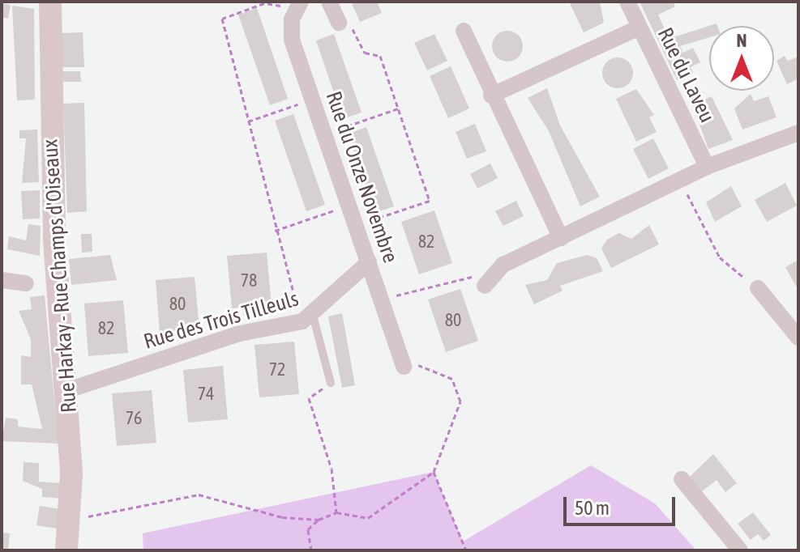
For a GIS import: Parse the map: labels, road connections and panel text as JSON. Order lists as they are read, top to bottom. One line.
{"streets":{"street":["Rue du Laveu","Rue du Onze Novembre","Rue Harkay - Rue Champs d'Oiseaux","Rue des Trois Tilleuls"]},"crossings":[["Rue du Onze Novembre","Rue des Trois Tilleuls"],["Rue Harkay - Rue Champs d'Oiseaux","Rue des Trois Tilleuls"]],"house_numbers":["82","78","80","80","82","72","74","76"],"scale_bar":"50 m","north":"top"}
